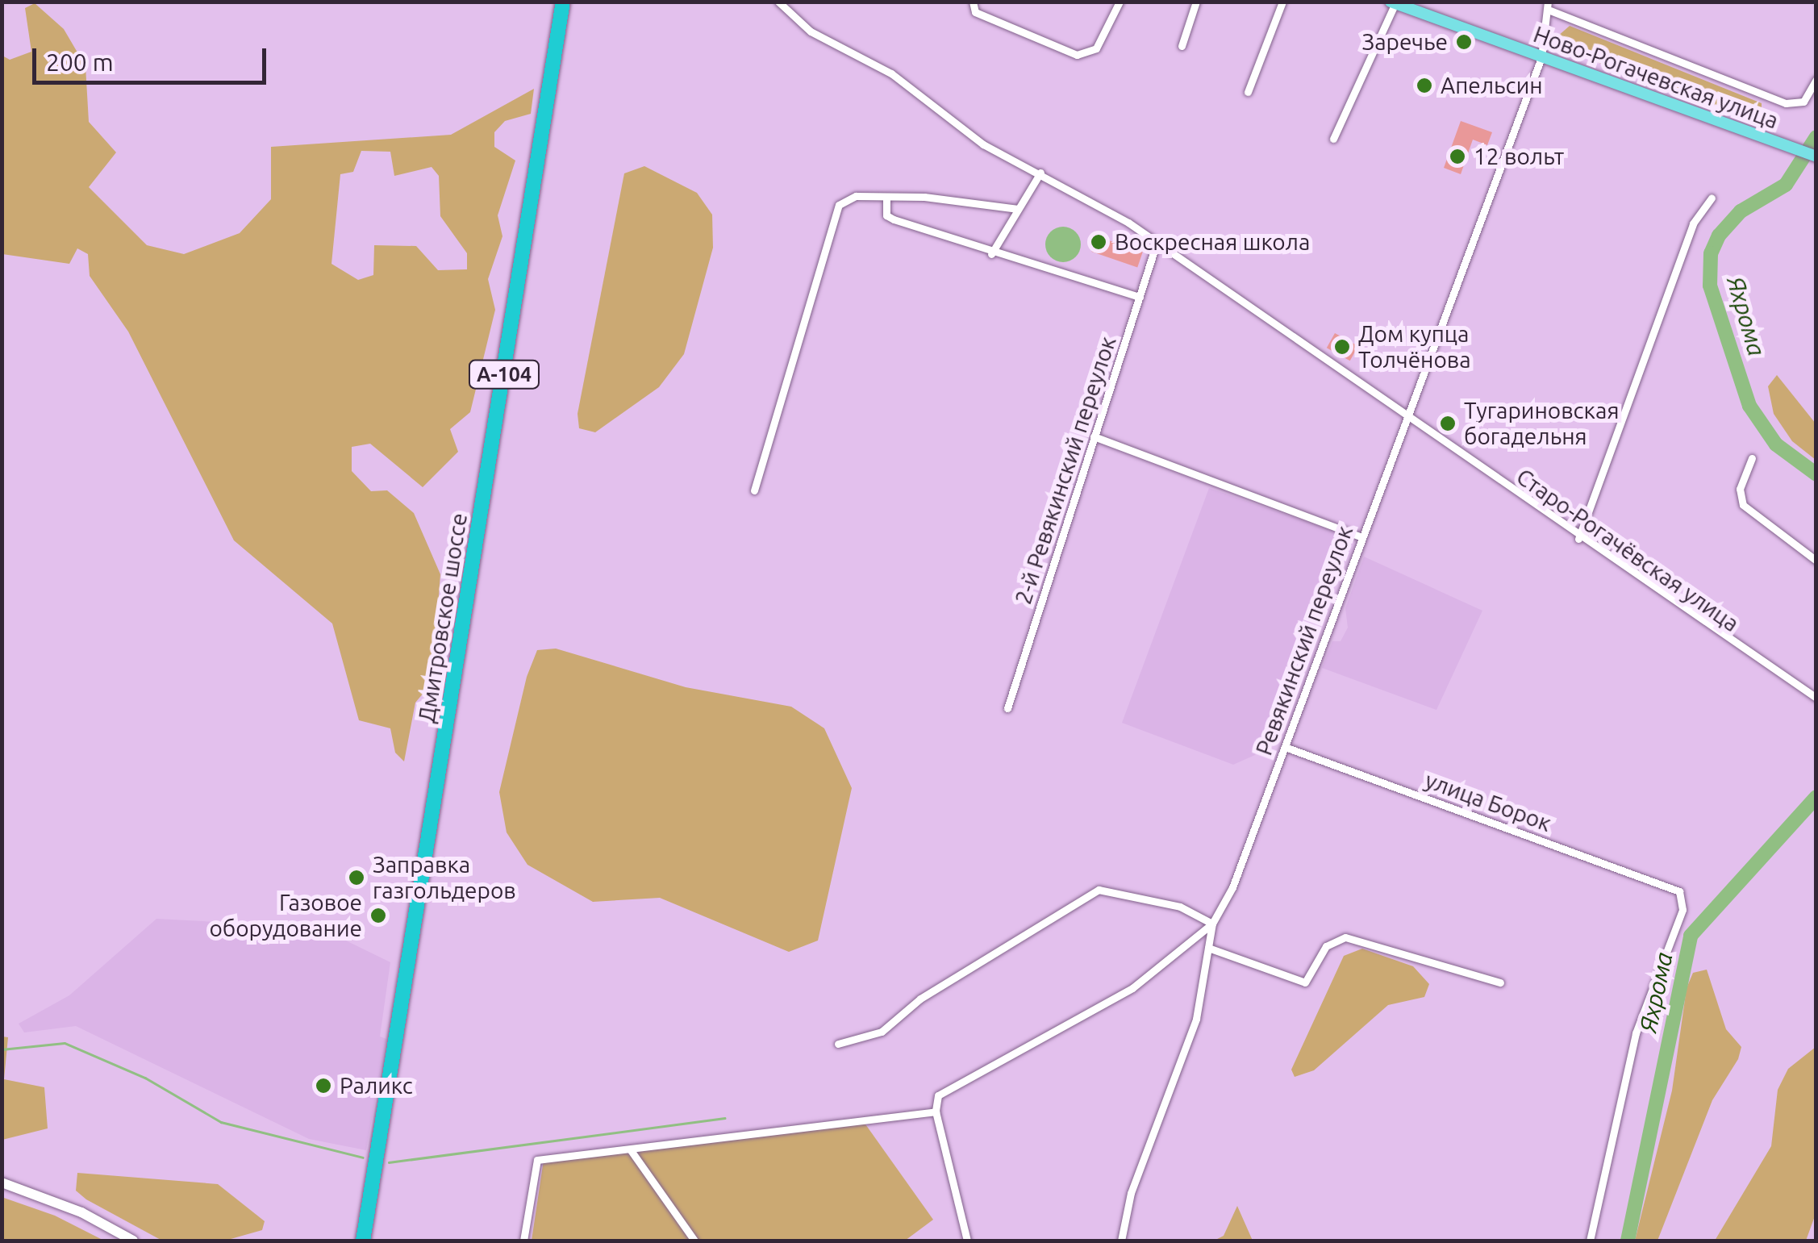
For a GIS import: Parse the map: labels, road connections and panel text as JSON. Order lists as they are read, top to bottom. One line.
{"streets":{"highway":["А-104","Дмитровское шоссе"],"main road":["Ново-Рогачевская улица"],"street":["2-й Ревякинский переулок","Старо-Рогачёвская улица","Ревякинский переулок","улица Борок"]},"crossings":[["Ново-Рогачевская улица","Ревякинский переулок"],["2-й Ревякинский переулок","Старо-Рогачёвская улица"],["Старо-Рогачёвская улица","Ревякинский переулок"],["Ревякинский переулок","улица Борок"]],"water":["Яхрома"],"places":["Заречье","Апельсин","12 вольт","Воскресная школа","Дом купца Толчёнова","Тугариновская богадельня","Заправка газгольдеров","Газовое оборудование","Раликс"],"scale_bar":"200 m"}
